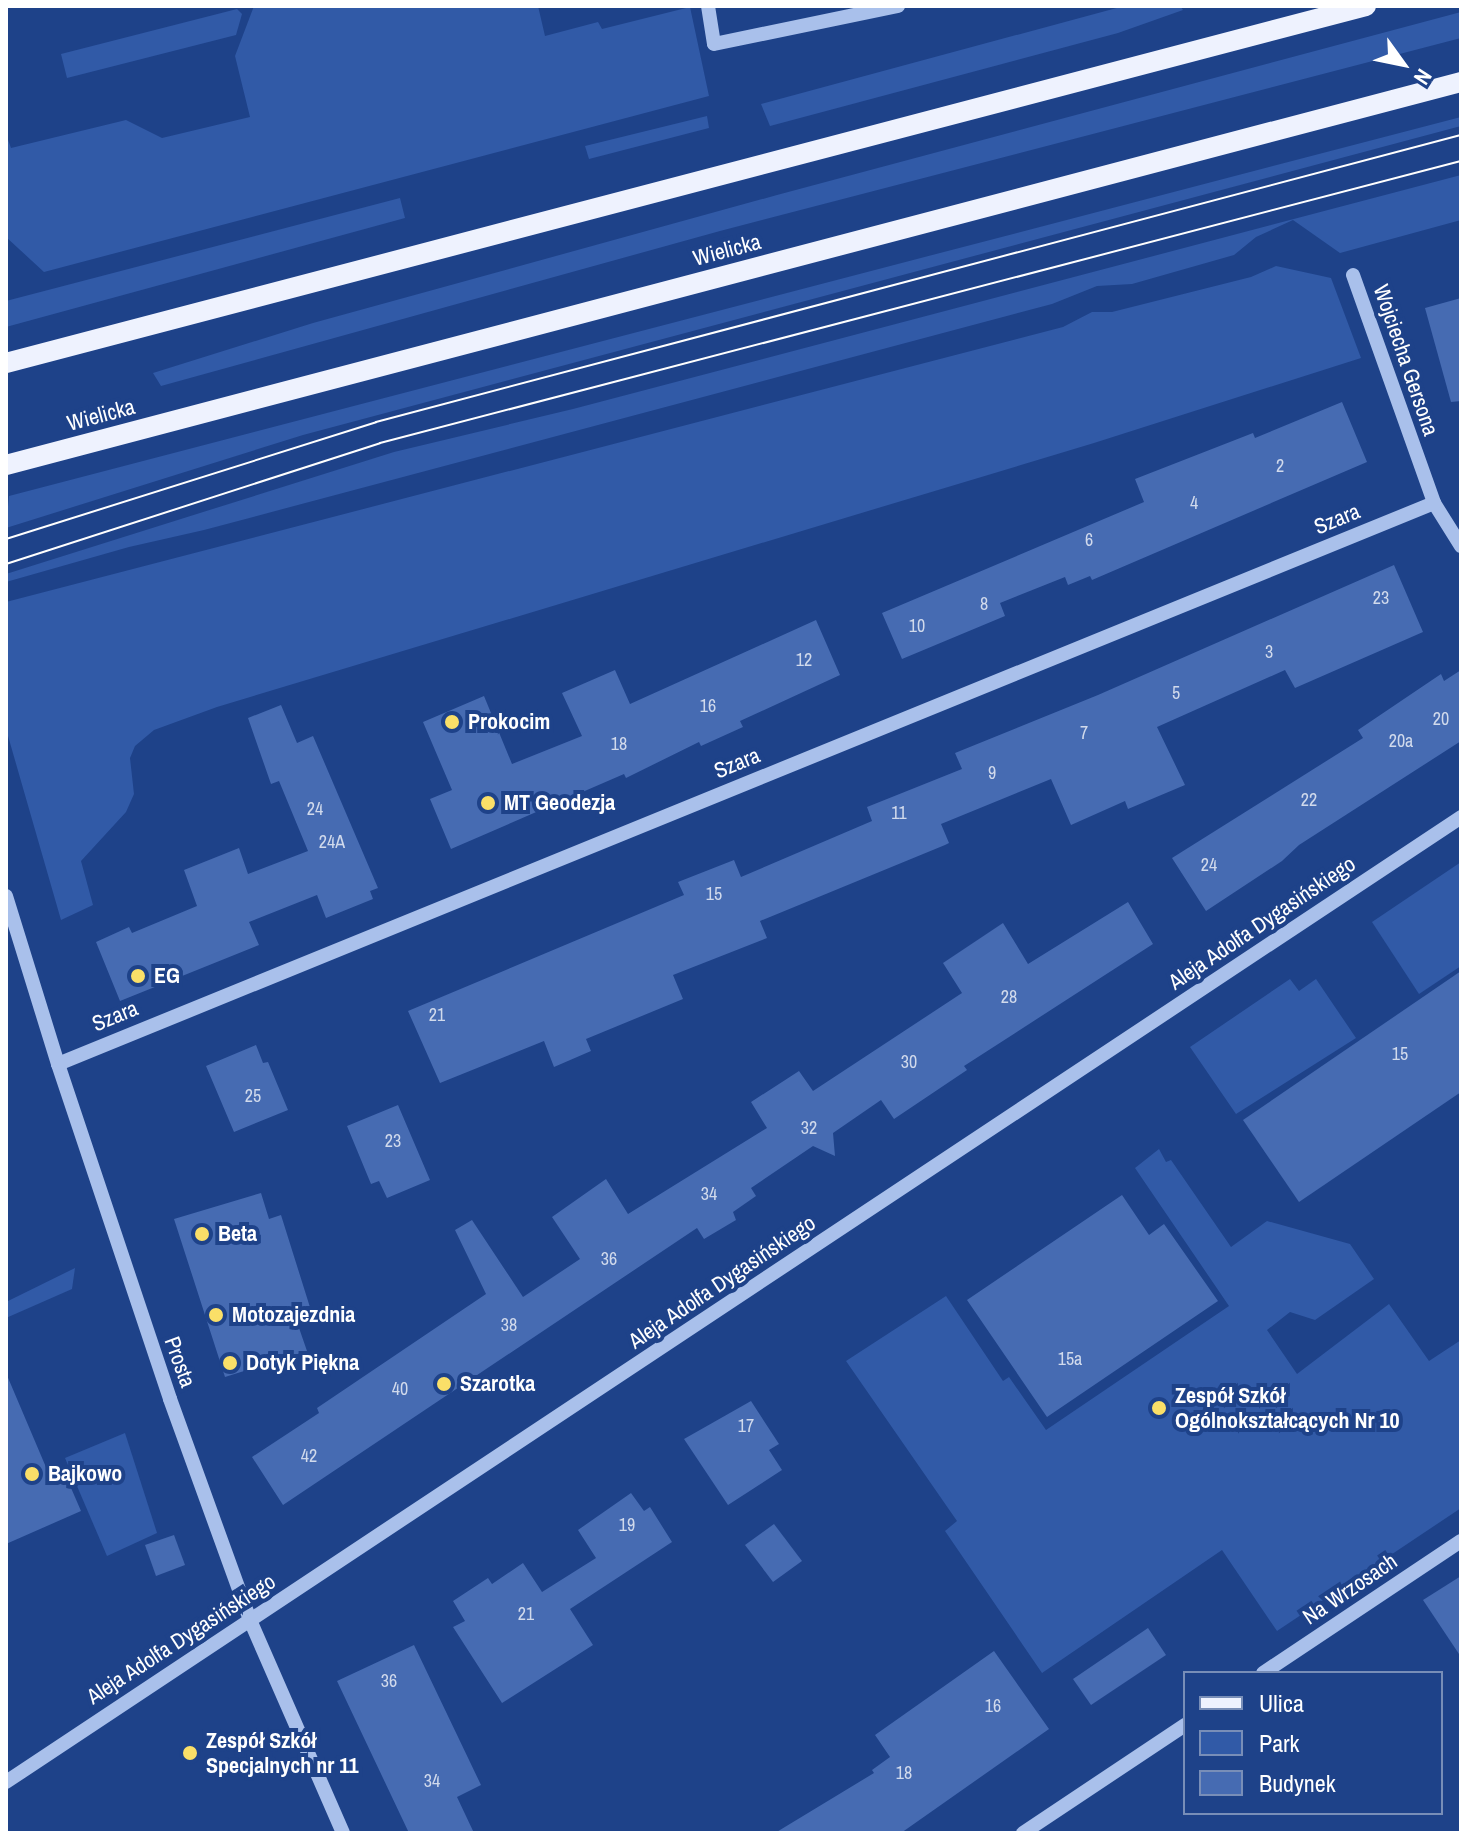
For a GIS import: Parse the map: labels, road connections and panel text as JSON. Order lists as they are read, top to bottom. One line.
{"streets":{"main road":["Wielicka"],"street":["Wojciecha Gersona","Szara","Aleja Adolfa Dygasińskiego","Prosta","Na Wrzosach"]},"crossings":[["Wojciecha Gersona","Szara"],["Szara","Prosta"],["Aleja Adolfa Dygasińskiego","Prosta"]],"places":["Prokocim","MT Geodezja","EG","Beta","Motozajezdnia","Dotyk Piękna","Szarotka","Zespół Szkół Ogólnokształcących Nr 10","Bajkowo","Zespół Szkół Specjalnych nr 11"],"house_numbers":["2","4","6","23","8","10","3","12","5","16","20","7","20a","18","9","22","24","11","24A","24","15","28","21","15","30","25","32","23","34","36","38","15a","40","17","42","19","21","36","16","18","34"],"legend":["Ulica","Park","Budynek"],"north":"bottom right"}
